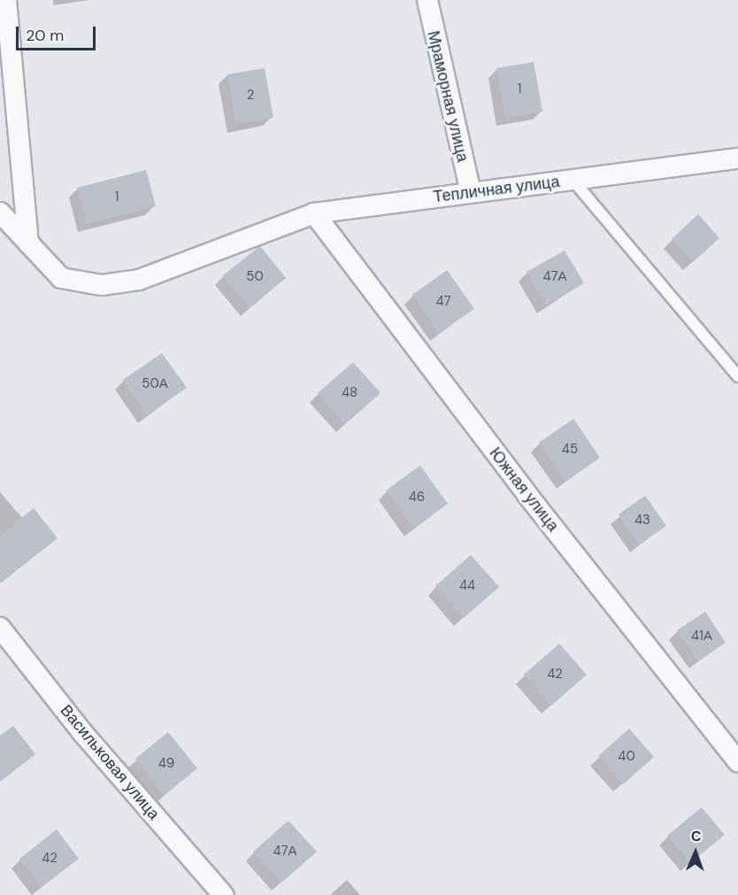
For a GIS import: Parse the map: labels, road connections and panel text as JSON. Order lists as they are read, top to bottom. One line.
{"streets":{"street":["Мраморная улица","Тепличная улица","Южная улица","Васильковая улица"]},"crossings":[["Мраморная улица","Тепличная улица"],["Тепличная улица","Южная улица"]],"house_numbers":["1","2","1","50","47А","47","50А","48","45","46","43","44","41А","42","40","49","47А","42"],"scale_bar":"20 m","north":"top"}
